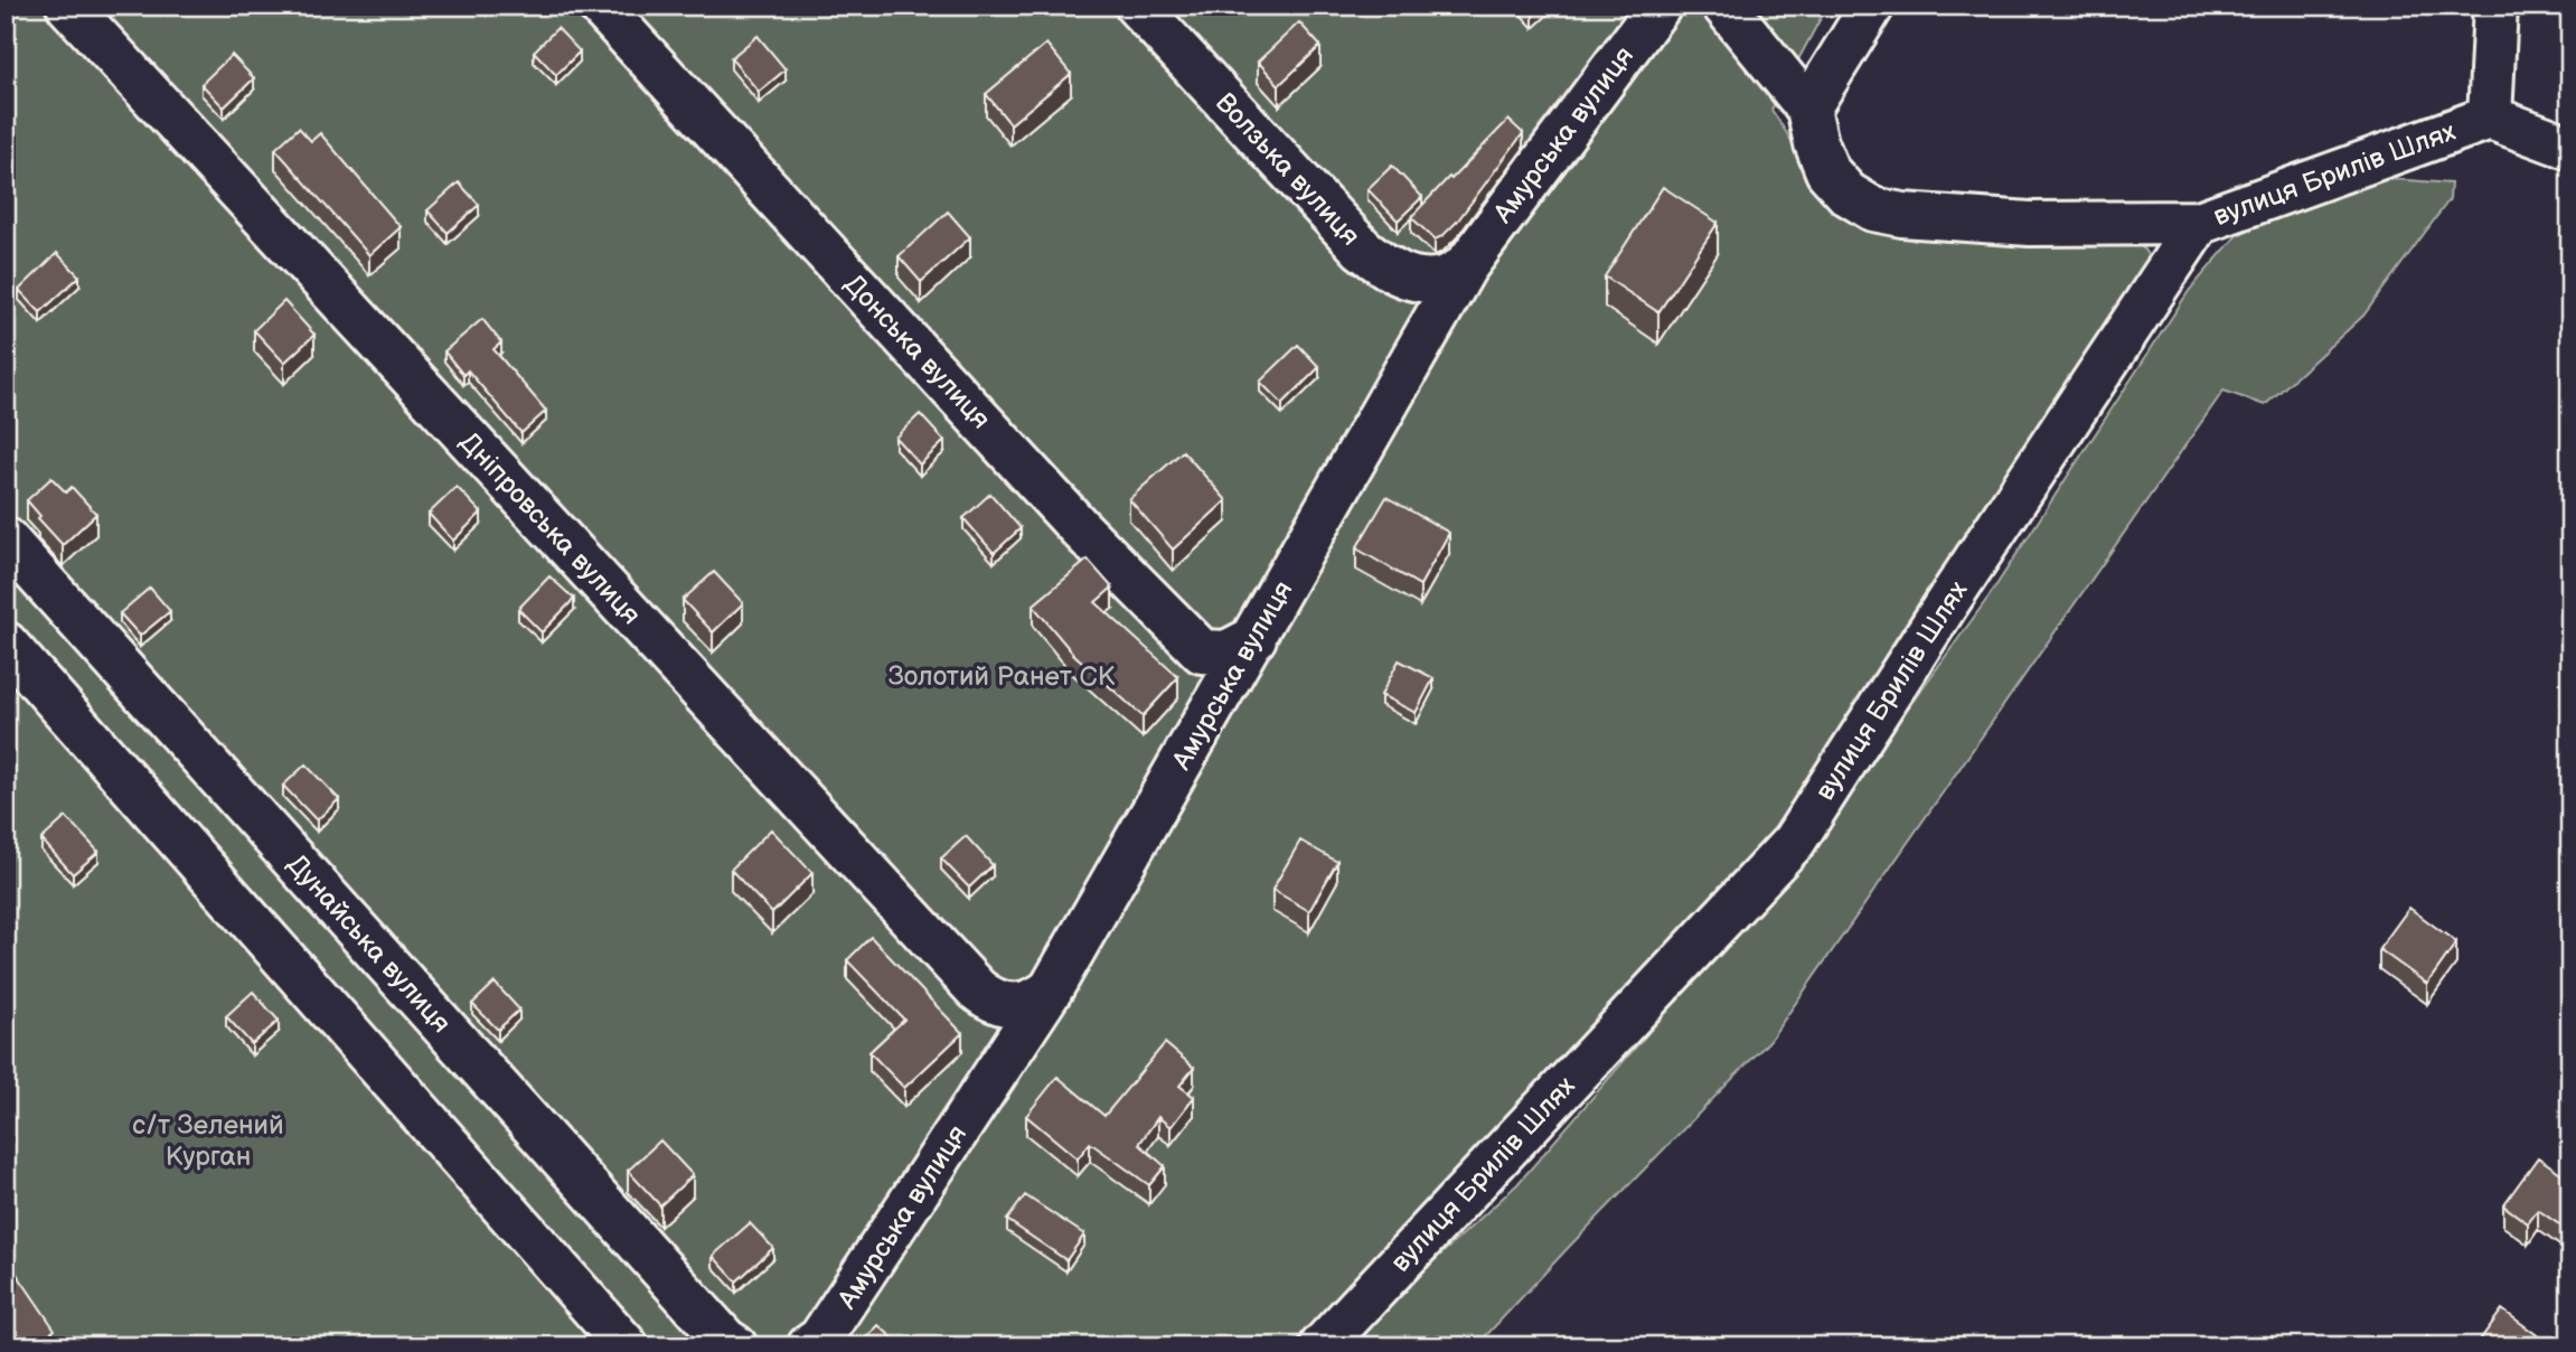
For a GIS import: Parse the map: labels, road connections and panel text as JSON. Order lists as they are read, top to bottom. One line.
{"streets":{"street":["Амурська вулиця","Волзька вулиця","вулиця Брилів Шлях","Донська вулиця","Дніпровська вулиця","Дунайська вулиця"]},"crossings":[["Амурська вулиця","Волзька вулиця"],["Амурська вулиця","Донська вулиця"],["Амурська вулиця","Дніпровська вулиця"]],"parks":["Золотий Ранет СК","с/т Зелений Курган"]}
